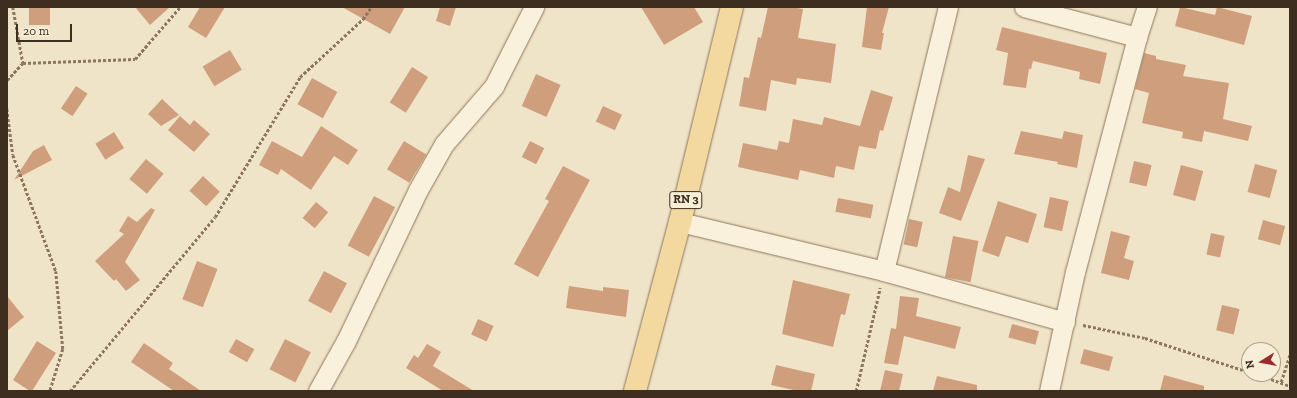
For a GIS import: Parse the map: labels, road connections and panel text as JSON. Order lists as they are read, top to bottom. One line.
{"streets":{"main road":["RN 3"]},"scale_bar":"20 m","north":"left"}
